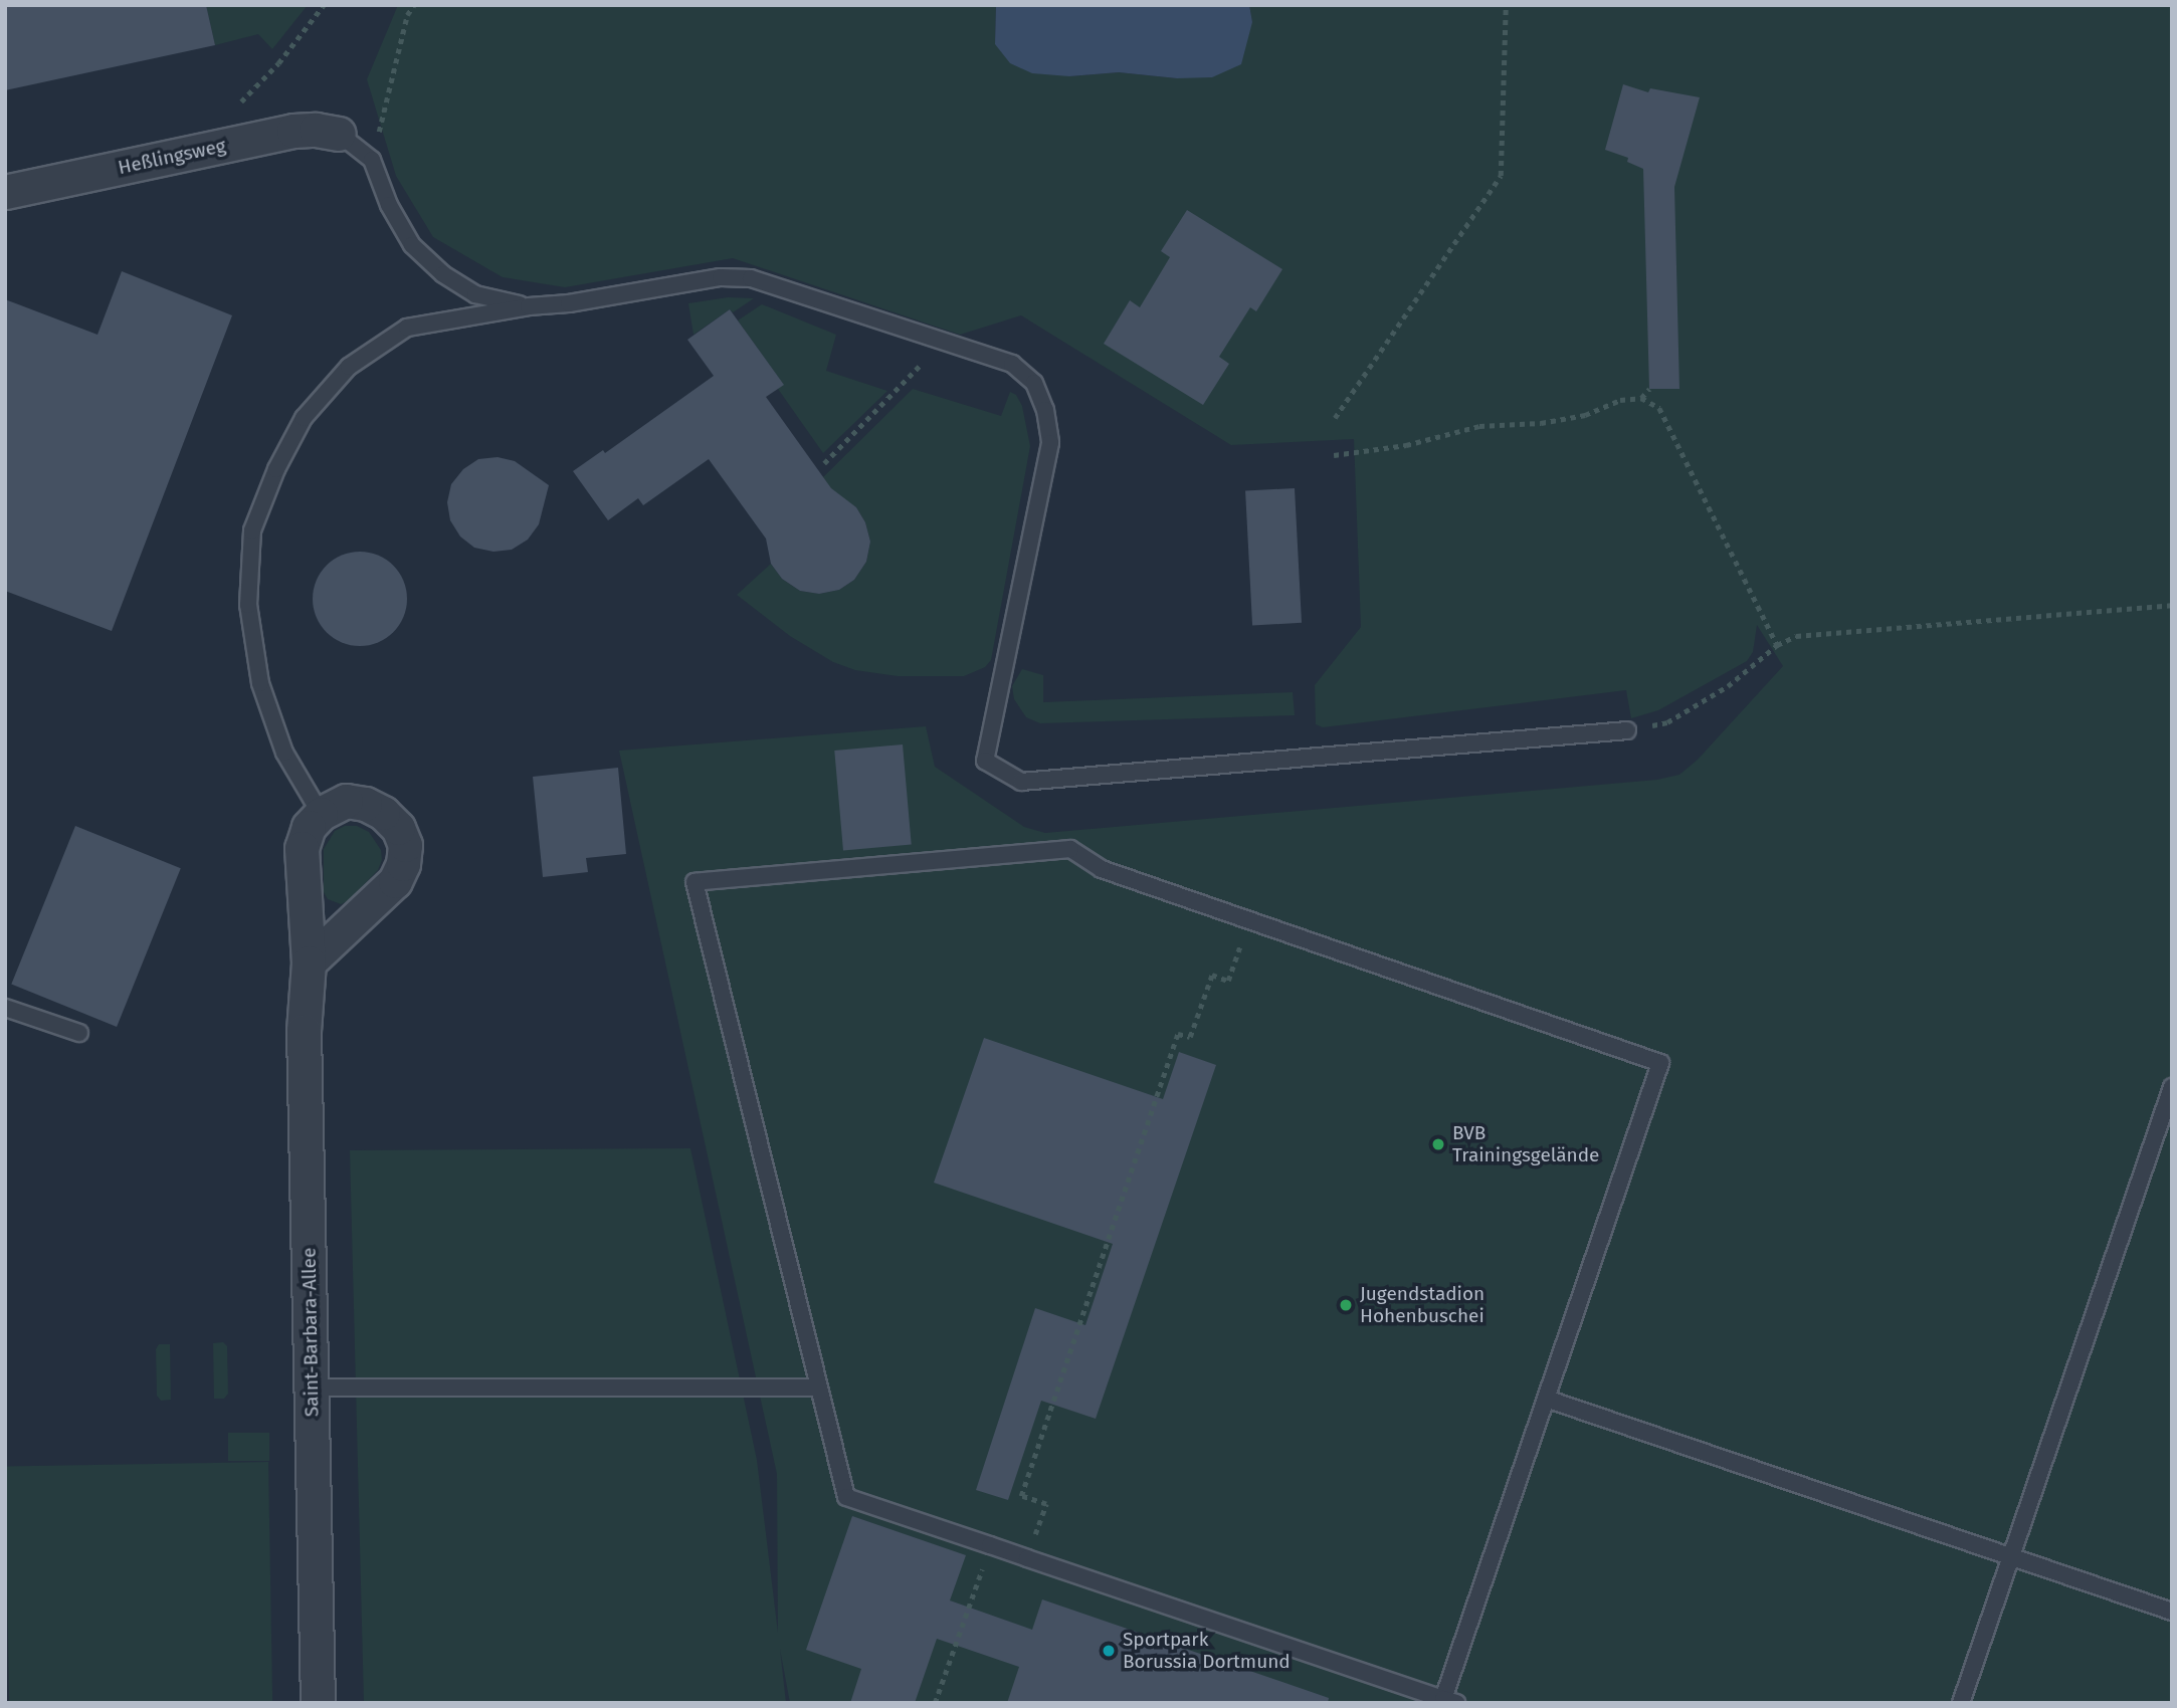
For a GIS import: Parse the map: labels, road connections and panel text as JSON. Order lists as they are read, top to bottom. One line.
{"streets":{"street":["Heßlingsweg","Saint-Barbara-Allee"]},"places":["BVB Trainingsgelände","Jugendstadion Hohenbuschei","Sportpark Borussia Dortmund"]}
